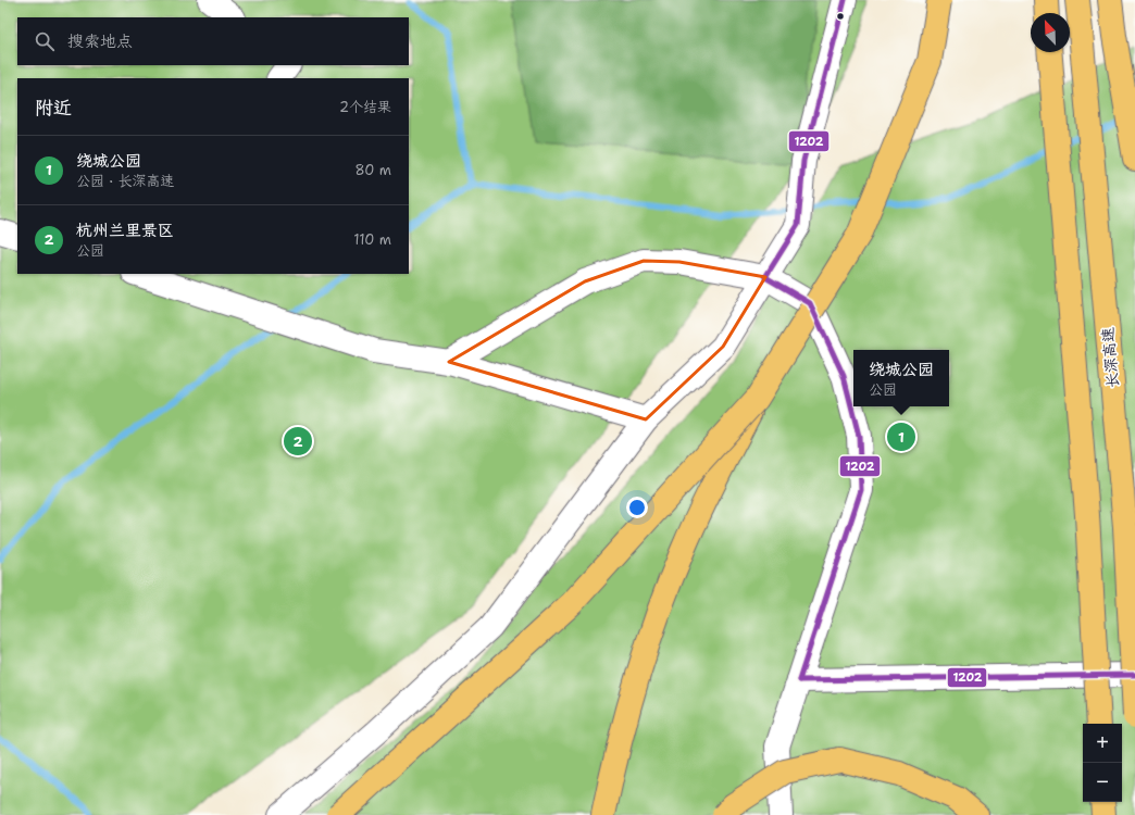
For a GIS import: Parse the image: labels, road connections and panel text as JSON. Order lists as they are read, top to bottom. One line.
{"streets":{"highway":["长深高速"]},"lines":["transit line 1202"],"north":"top left","page":{"search":"搜索地点","heading":["附近","2个结果"],"list":[{"mark":"1","name":"绕城公园","note":"公园 · 长深高速","value":"80 m"},{"mark":"2","name":"杭州兰里景区","note":"公园","value":"110 m"}],"popup":["绕城公园","公园"],"pins":["1","2"],"map_buttons":["+","−"]}}
